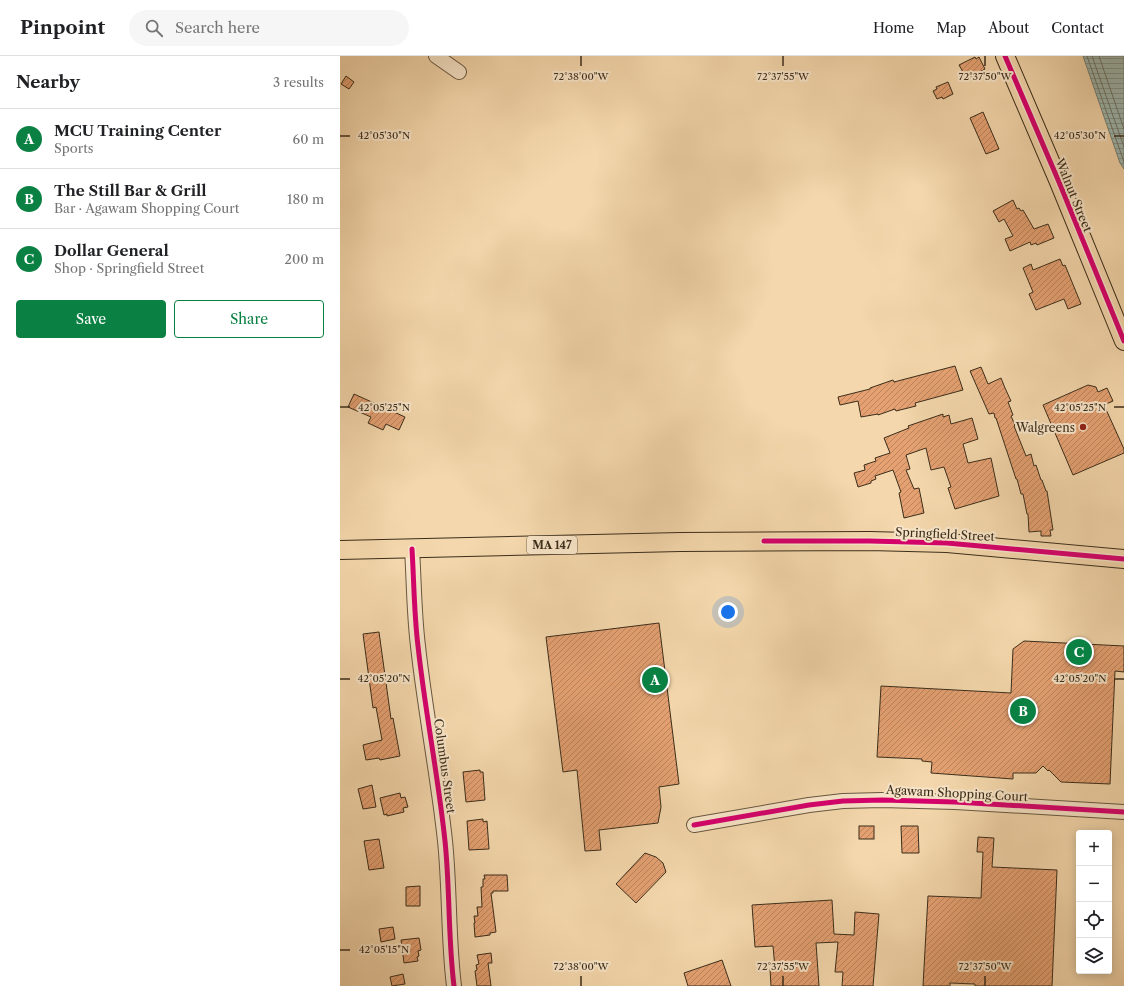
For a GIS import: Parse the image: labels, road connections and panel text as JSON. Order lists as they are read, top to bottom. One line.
{"streets":{"main road":["Walnut Street","Springfield Street","MA 147"],"street":["Columbus Street","Agawam Shopping Court"]},"crossings":[["Springfield Street","Columbus Street"]],"places":["Walgreens"],"page":{"header":"Pinpoint","search":"Search here","nav":["Home","Map","About","Contact"],"heading":["Nearby","3 results"],"list":[{"mark":"A","name":"MCU Training Center","note":"Sports","value":"60 m"},{"mark":"B","name":"The Still Bar & Grill","note":"Bar · Agawam Shopping Court","value":"180 m"},{"mark":"C","name":"Dollar General","note":"Shop · Springfield Street","value":"200 m"}],"buttons":["Save","Share"],"pins":["C","A","B"],"map_buttons":["+","−"]},"coordinates":["72°38'00\"W","72°37'55\"W","72°37'50\"W","42°05'30\"N","42°05'25\"N","42°05'20\"N","42°05'15\"N"]}
